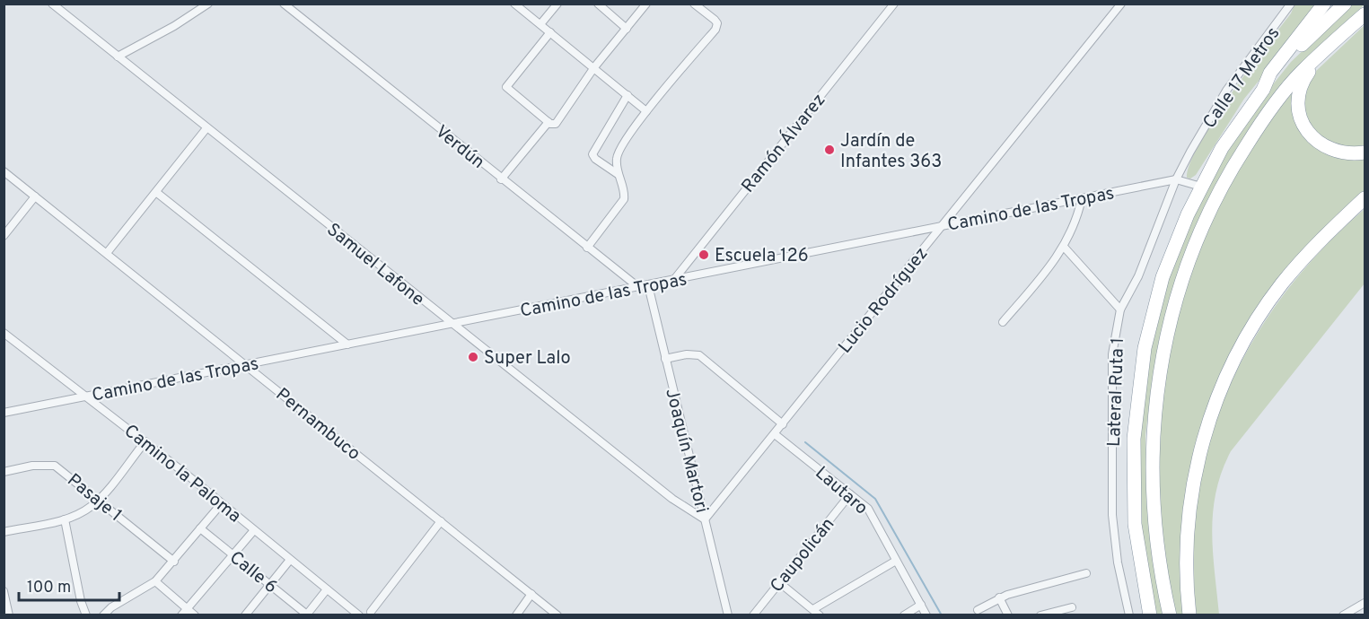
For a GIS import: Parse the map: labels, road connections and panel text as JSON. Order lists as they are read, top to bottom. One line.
{"streets":{"street":["Calle 17 Metros","Ramón Álvarez","Verdún","Camino de las Tropas","Samuel Lafone","Lucio Rodríguez","Lateral Ruta 1","Pernambuco","Joaquín Martori","Camino la Paloma","Lautaro","Pasaje 1","Caupolicán","Calle 6"]},"crossings":[["Calle 17 Metros","Camino de las Tropas"],["Calle 17 Metros","Lateral Ruta 1"],["Ramón Álvarez","Camino de las Tropas"],["Verdún","Camino de las Tropas"],["Camino de las Tropas","Samuel Lafone"],["Camino de las Tropas","Lucio Rodríguez"],["Camino de las Tropas","Lateral Ruta 1"],["Camino de las Tropas","Pernambuco"],["Camino de las Tropas","Joaquín Martori"],["Camino de las Tropas","Camino la Paloma"],["Samuel Lafone","Lucio Rodríguez"],["Samuel Lafone","Joaquín Martori"],["Lucio Rodríguez","Joaquín Martori"],["Lucio Rodríguez","Lautaro"],["Lautaro","Caupolicán"]],"places":["Jardín de Infantes 363","Escuela 126","Super Lalo"],"scale_bar":"100 m"}
